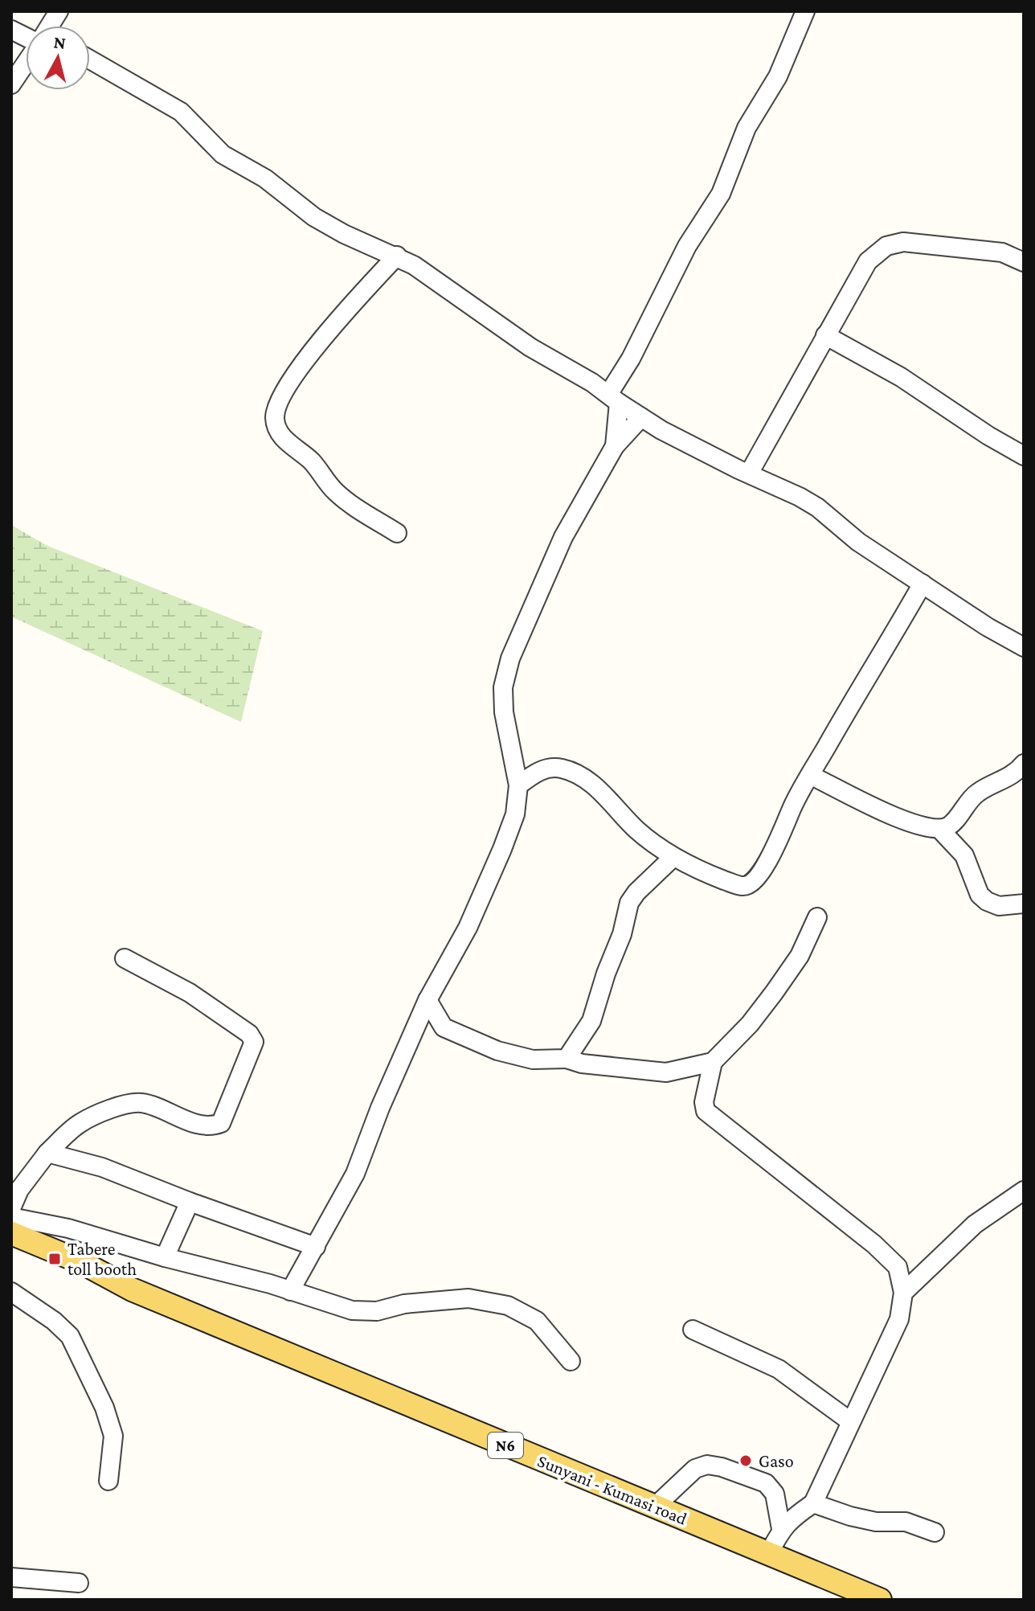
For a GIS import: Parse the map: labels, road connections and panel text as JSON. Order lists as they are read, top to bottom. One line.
{"streets":{"main road":["N6","Sunyani - Kumasi road"]},"crossings":[["N6","Sunyani - Kumasi road"]],"places":{"transit":["Tabere toll booth"],"other":["Gaso"]},"north":"top"}
